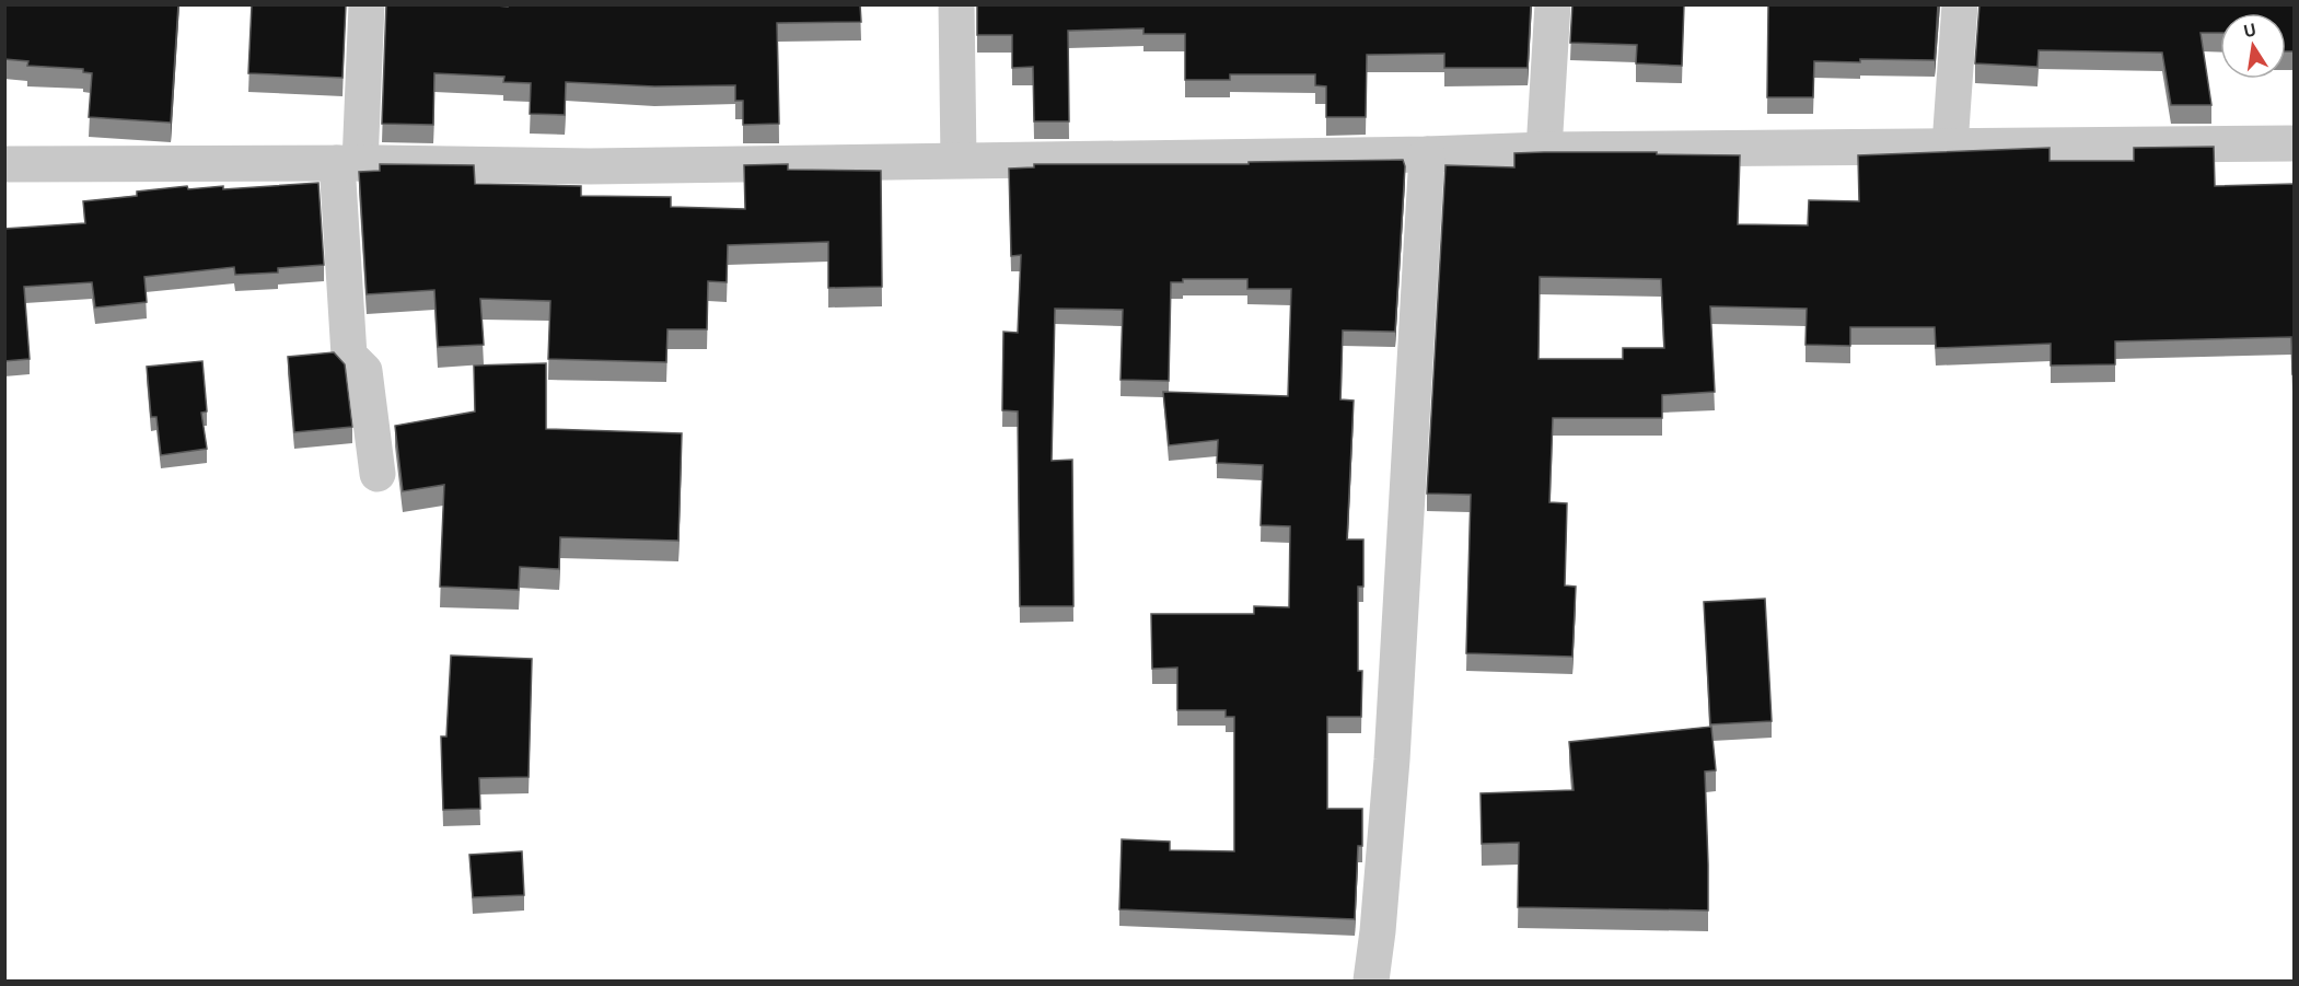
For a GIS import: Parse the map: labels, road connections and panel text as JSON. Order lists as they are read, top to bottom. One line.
{"north":"top"}
